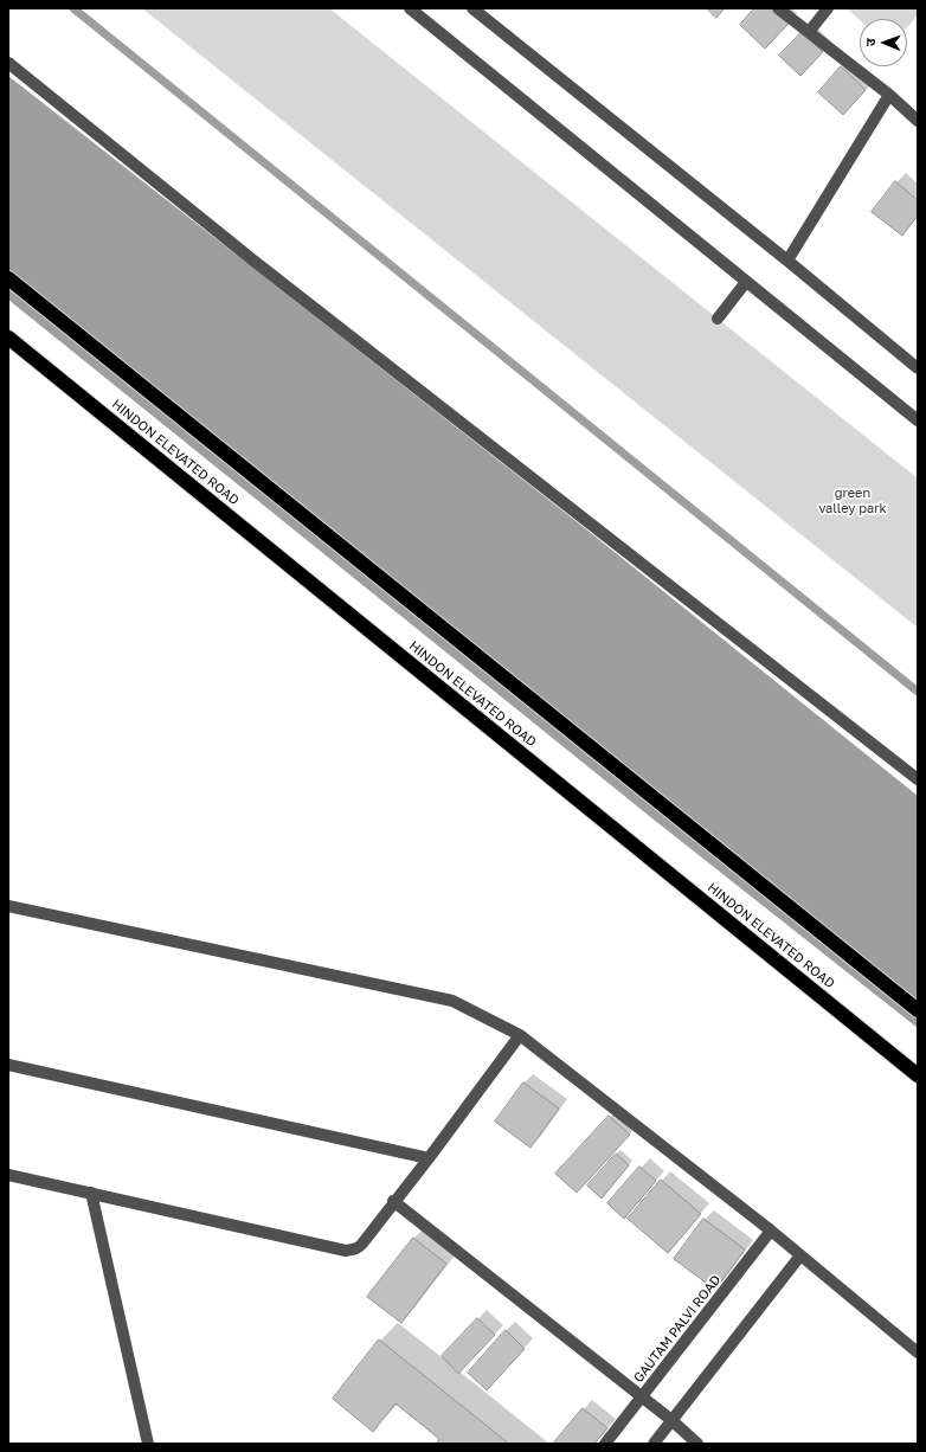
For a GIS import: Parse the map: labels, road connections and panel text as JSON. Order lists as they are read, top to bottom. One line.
{"streets":{"highway":["HINDON ELEVATED ROAD"],"street":["GAUTAM PALVI ROAD"]},"parks":["green valley park"],"north":"left"}
